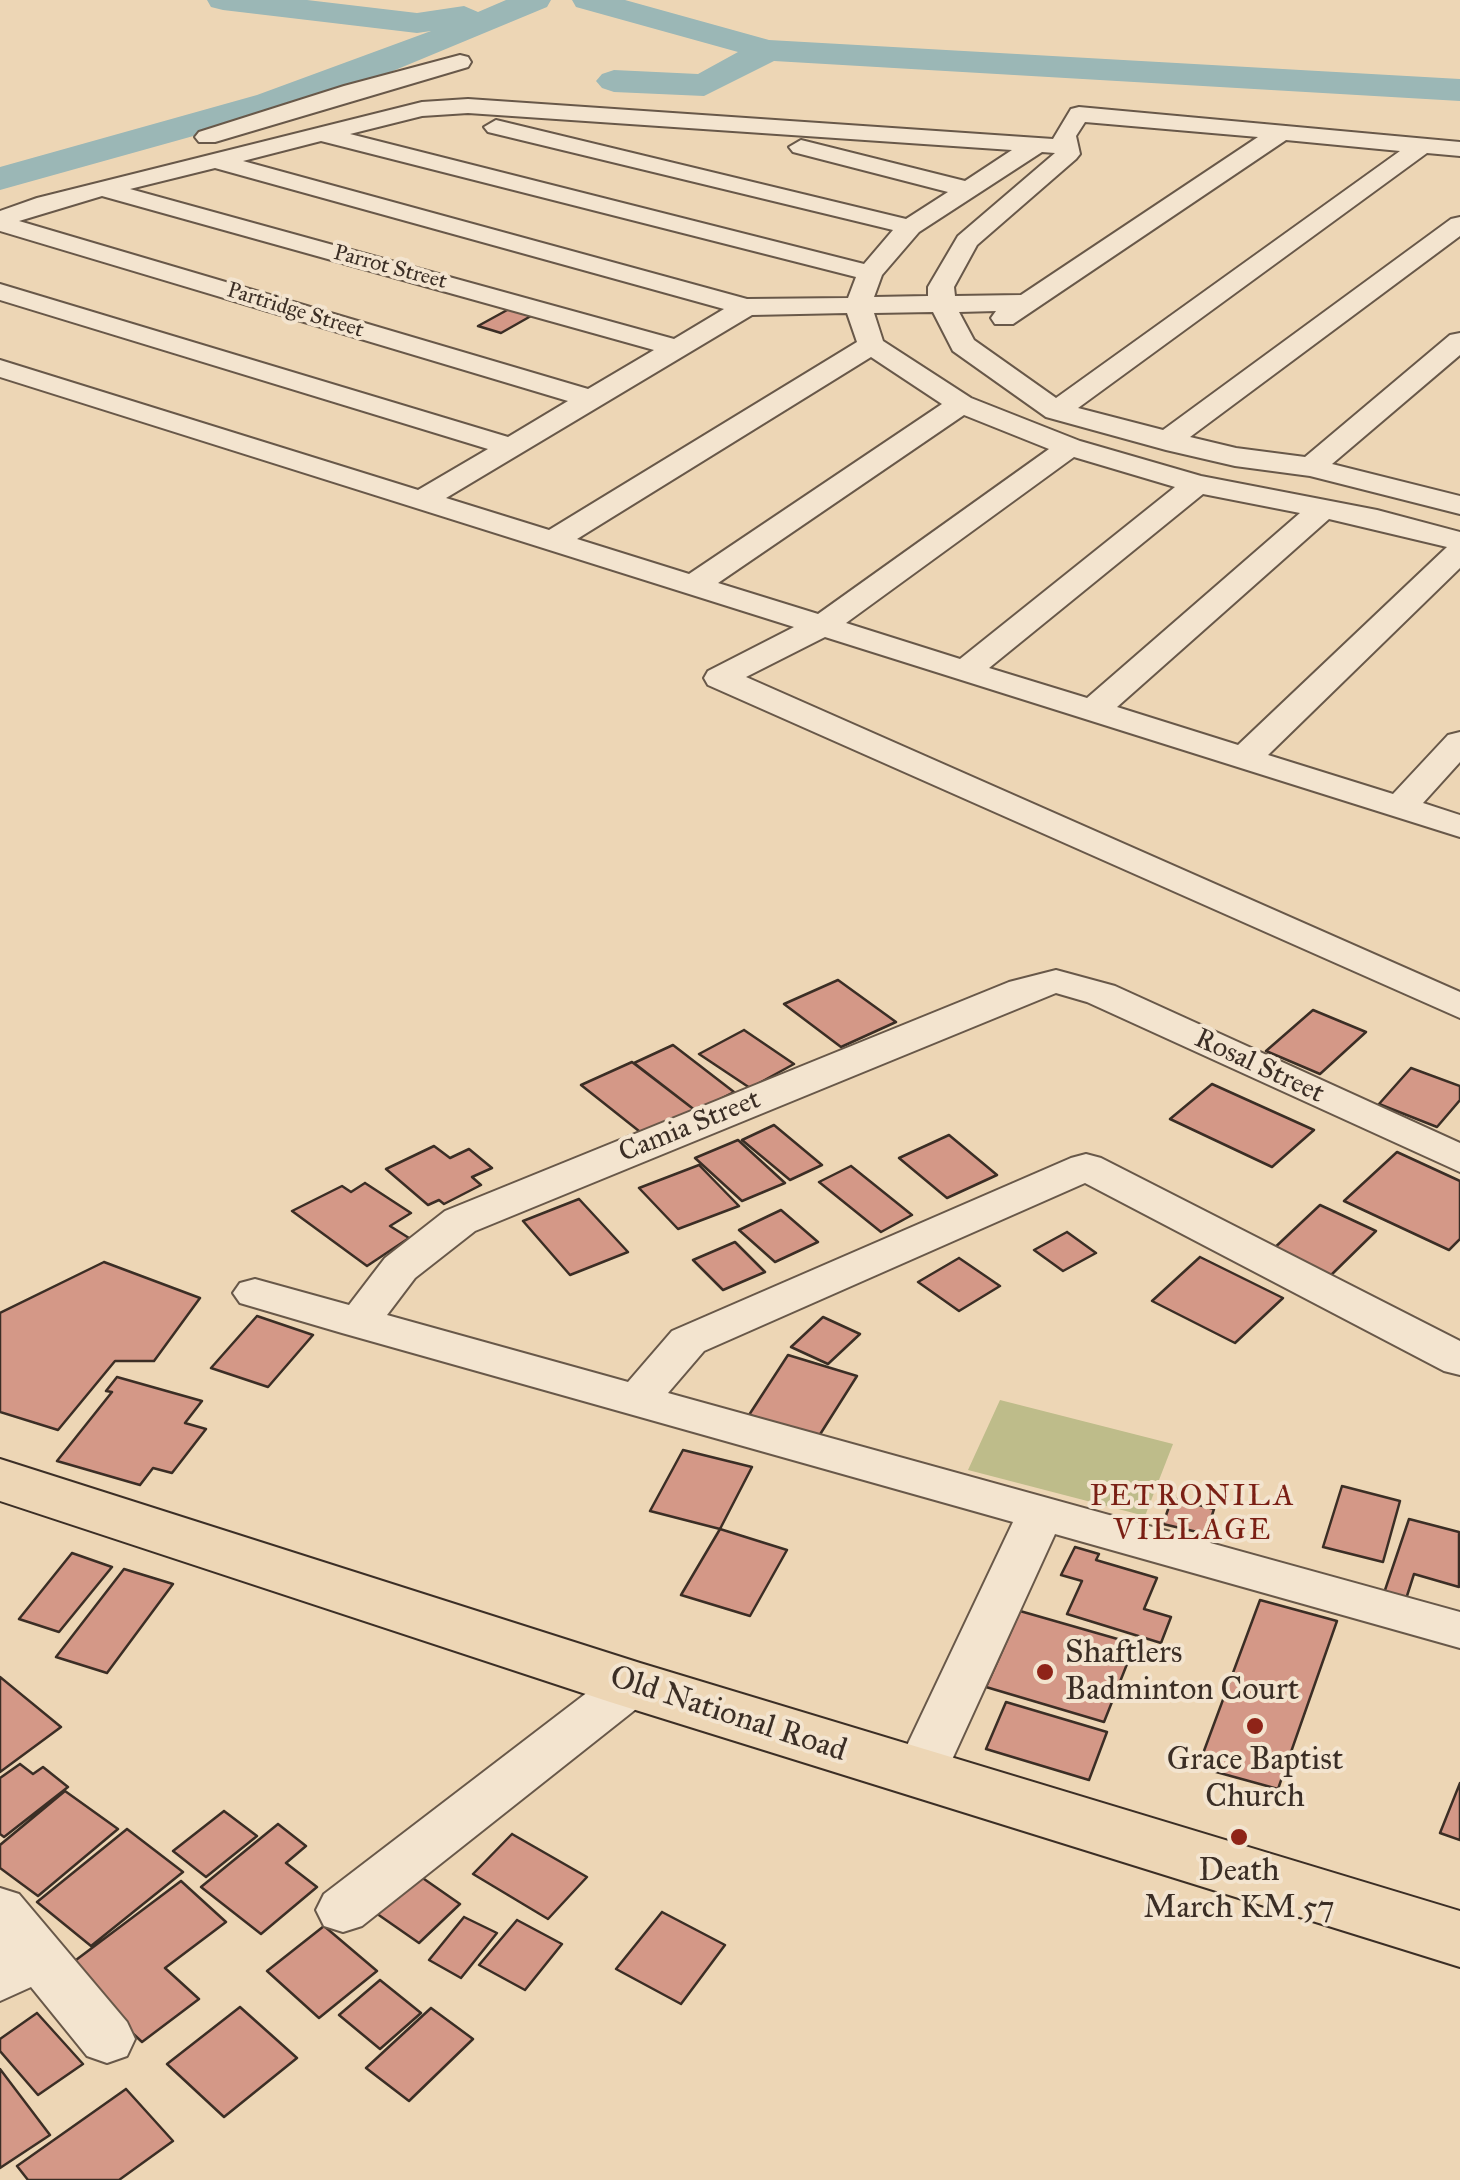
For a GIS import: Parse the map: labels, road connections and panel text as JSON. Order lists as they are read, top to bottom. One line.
{"streets":{"main road":["Old National Road"],"street":["Parrot Street","Partridge Street","Rosal Street","Camia Street"]},"crossings":[["Rosal Street","Camia Street"]],"districts":["PETRONILA VILLAGE"],"places":["Shaftlers Badminton Court","Grace Baptist Church","Death March KM 57"]}
